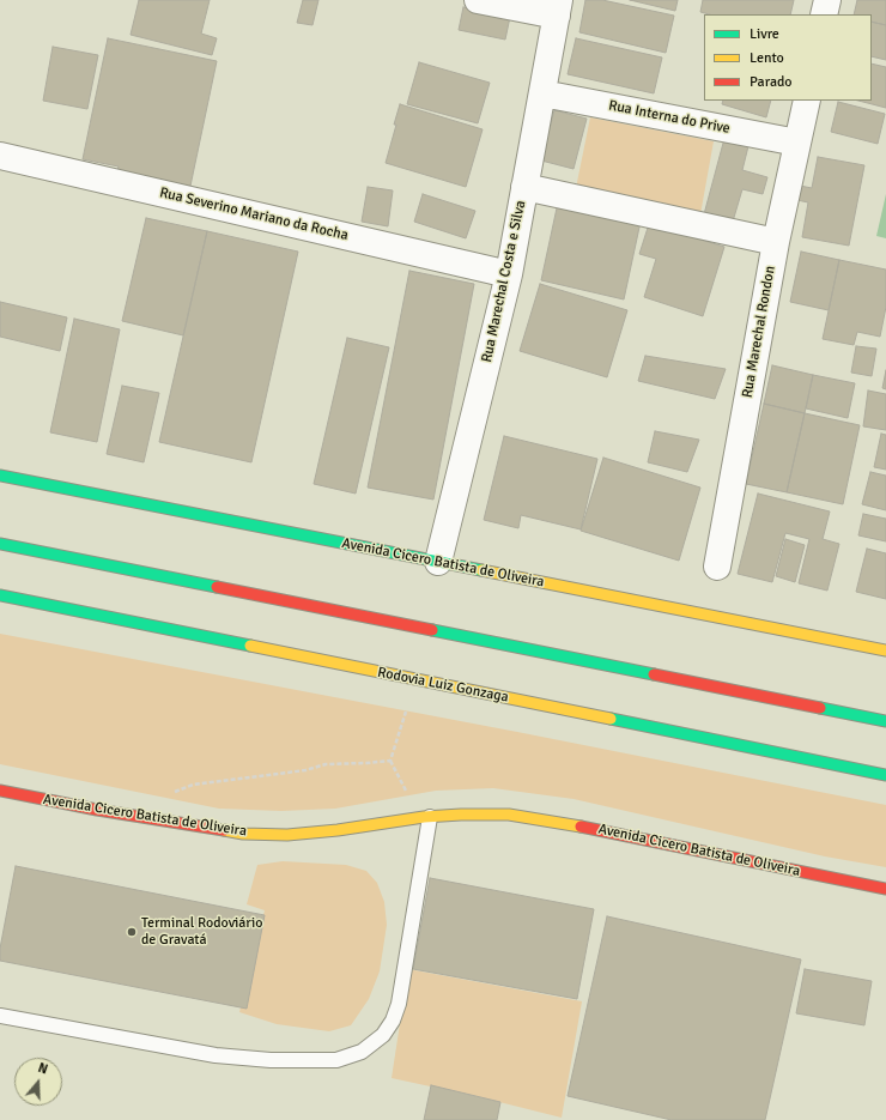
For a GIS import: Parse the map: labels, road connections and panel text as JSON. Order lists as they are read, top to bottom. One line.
{"streets":{"main road":["Avenida Cicero Batista de Oliveira","Rodovia Luiz Gonzaga"],"street":["Rua Interna do Prive","Rua Severino Mariano da Rocha","Rua Marechal Costa e Silva","Rua Marechal Rondon"]},"crossings":[["Rua Interna do Prive","Rua Marechal Costa e Silva"],["Rua Interna do Prive","Rua Marechal Rondon"],["Rua Severino Mariano da Rocha","Rua Marechal Costa e Silva"],["Rua Marechal Costa e Silva","Avenida Cicero Batista de Oliveira"]],"places":["Terminal Rodoviário de Gravatá"],"legend":["Livre","Lento","Parado"],"north":"top"}
